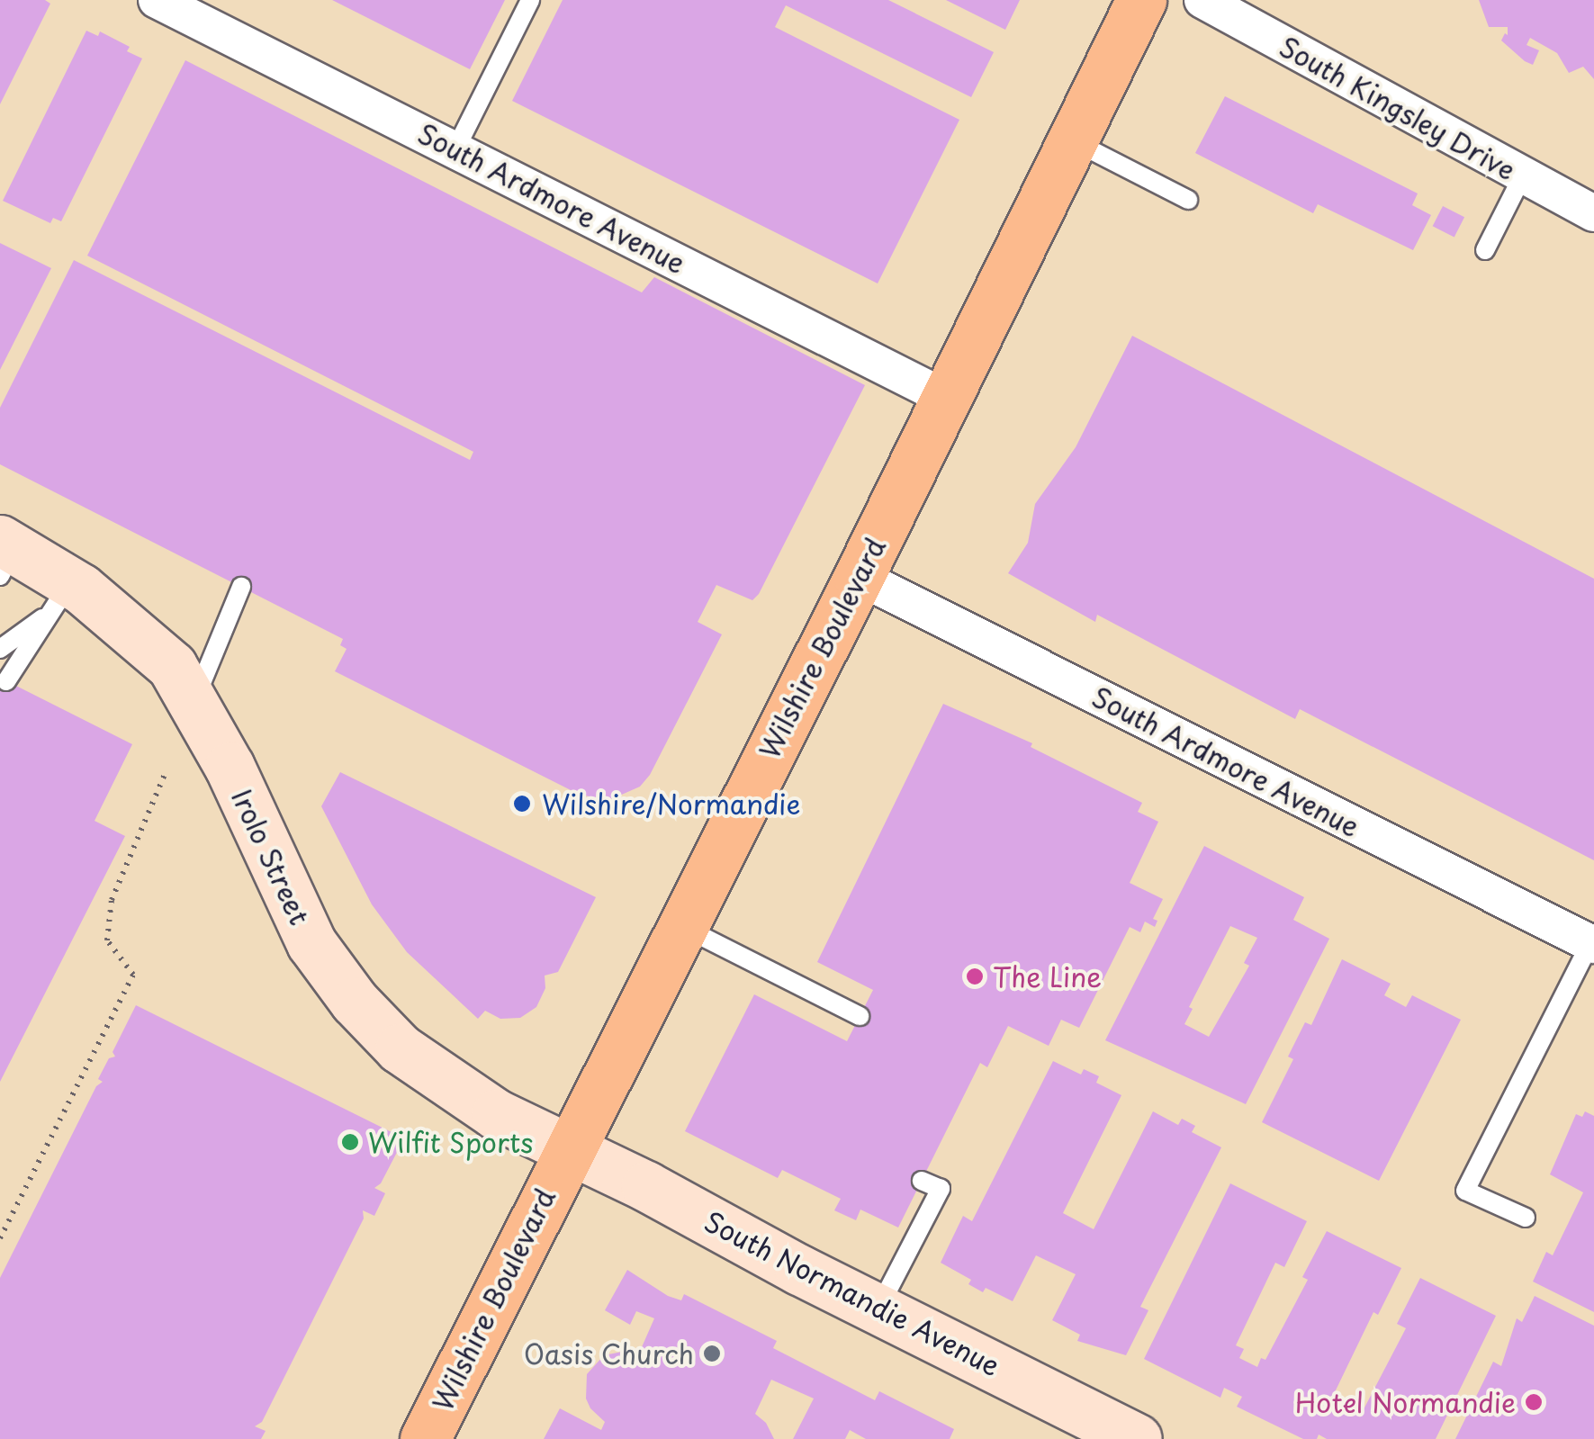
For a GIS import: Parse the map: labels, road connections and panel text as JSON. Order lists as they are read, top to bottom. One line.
{"streets":{"main road":["Wilshire Boulevard","Irolo Street","South Normandie Avenue"],"street":["South Kingsley Drive","South Ardmore Avenue"]},"crossings":[["South Ardmore Avenue","Wilshire Boulevard"],["Wilshire Boulevard","Irolo Street"],["Wilshire Boulevard","South Normandie Avenue"],["Irolo Street","South Normandie Avenue"]],"places":["Wilshire/Normandie","The Line","Wilfit Sports","Oasis Church","Hotel Normandie"]}
